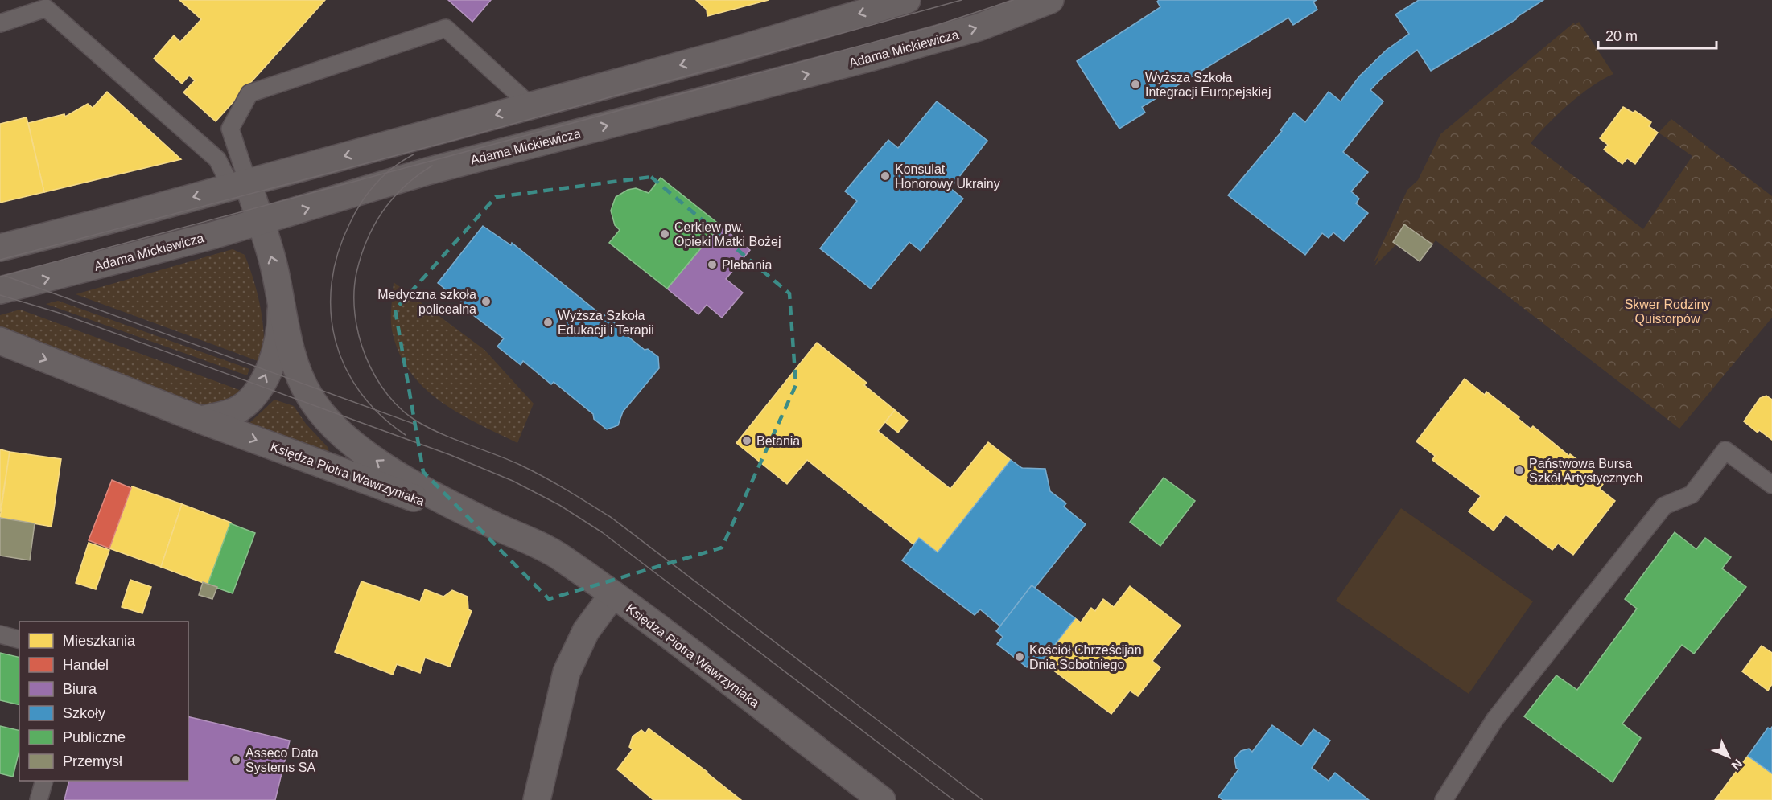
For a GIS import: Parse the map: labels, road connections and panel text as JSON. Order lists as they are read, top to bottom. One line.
{"streets":{"street":["Adama Mickiewicza","Księdza Piotra Wawrzyniaka"]},"crossings":[["Adama Mickiewicza","Księdza Piotra Wawrzyniaka"]],"parks":["Skwer Rodziny Quistorpów"],"places":["Wyższa Szkoła Integracji Europejskiej","Konsulat Honorowy Ukrainy","Cerkiew pw. Opieki Matki Bożej","Plebania","Medyczna szkoła policealna","Wyższa Szkoła Edukacji i Terapii","Betania","Państwowa Bursa Szkół Artystycznych","Kościół Chrześcijan Dnia Sobotniego","Asseco Data Systems SA"],"legend":["Mieszkania","Handel","Biura","Szkoły","Publiczne","Przemysł"],"scale_bar":"20 m","north":"bottom right"}
